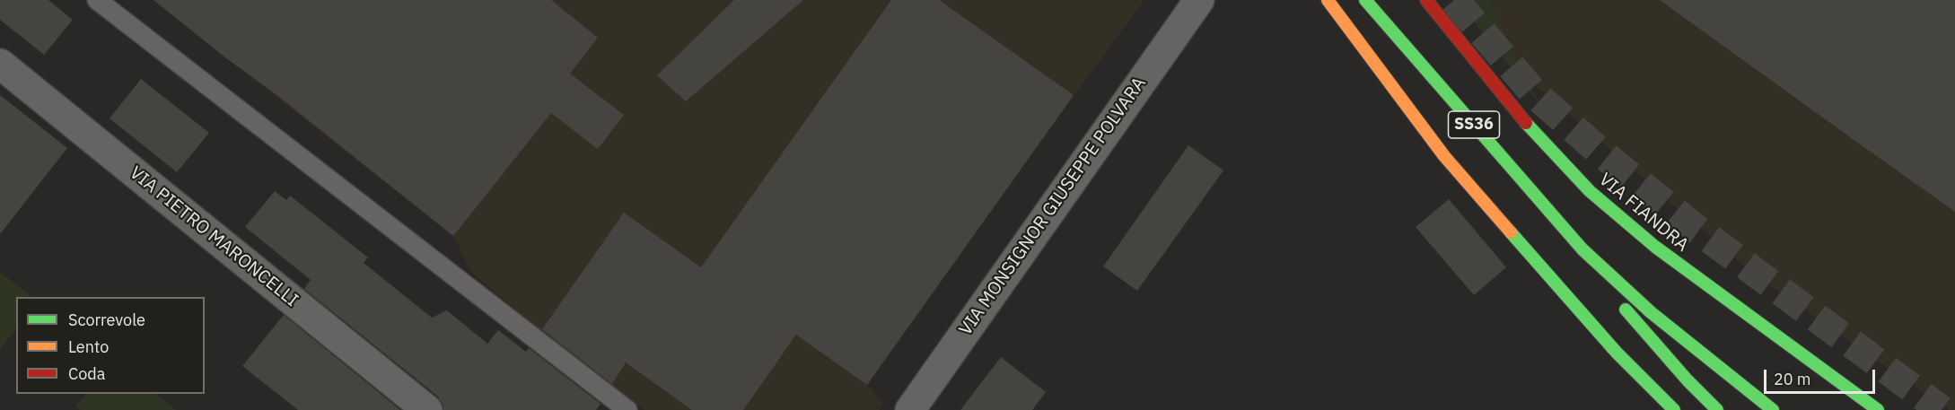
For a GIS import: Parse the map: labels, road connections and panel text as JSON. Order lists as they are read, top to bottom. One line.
{"streets":{"main road":["SS36","VIA FIANDRA"],"street":["VIA MONSIGNOR GIUSEPPE POLVARA","VIA PIETRO MARONCELLI"]},"legend":["Scorrevole","Lento","Coda"],"scale_bar":"20 m"}
